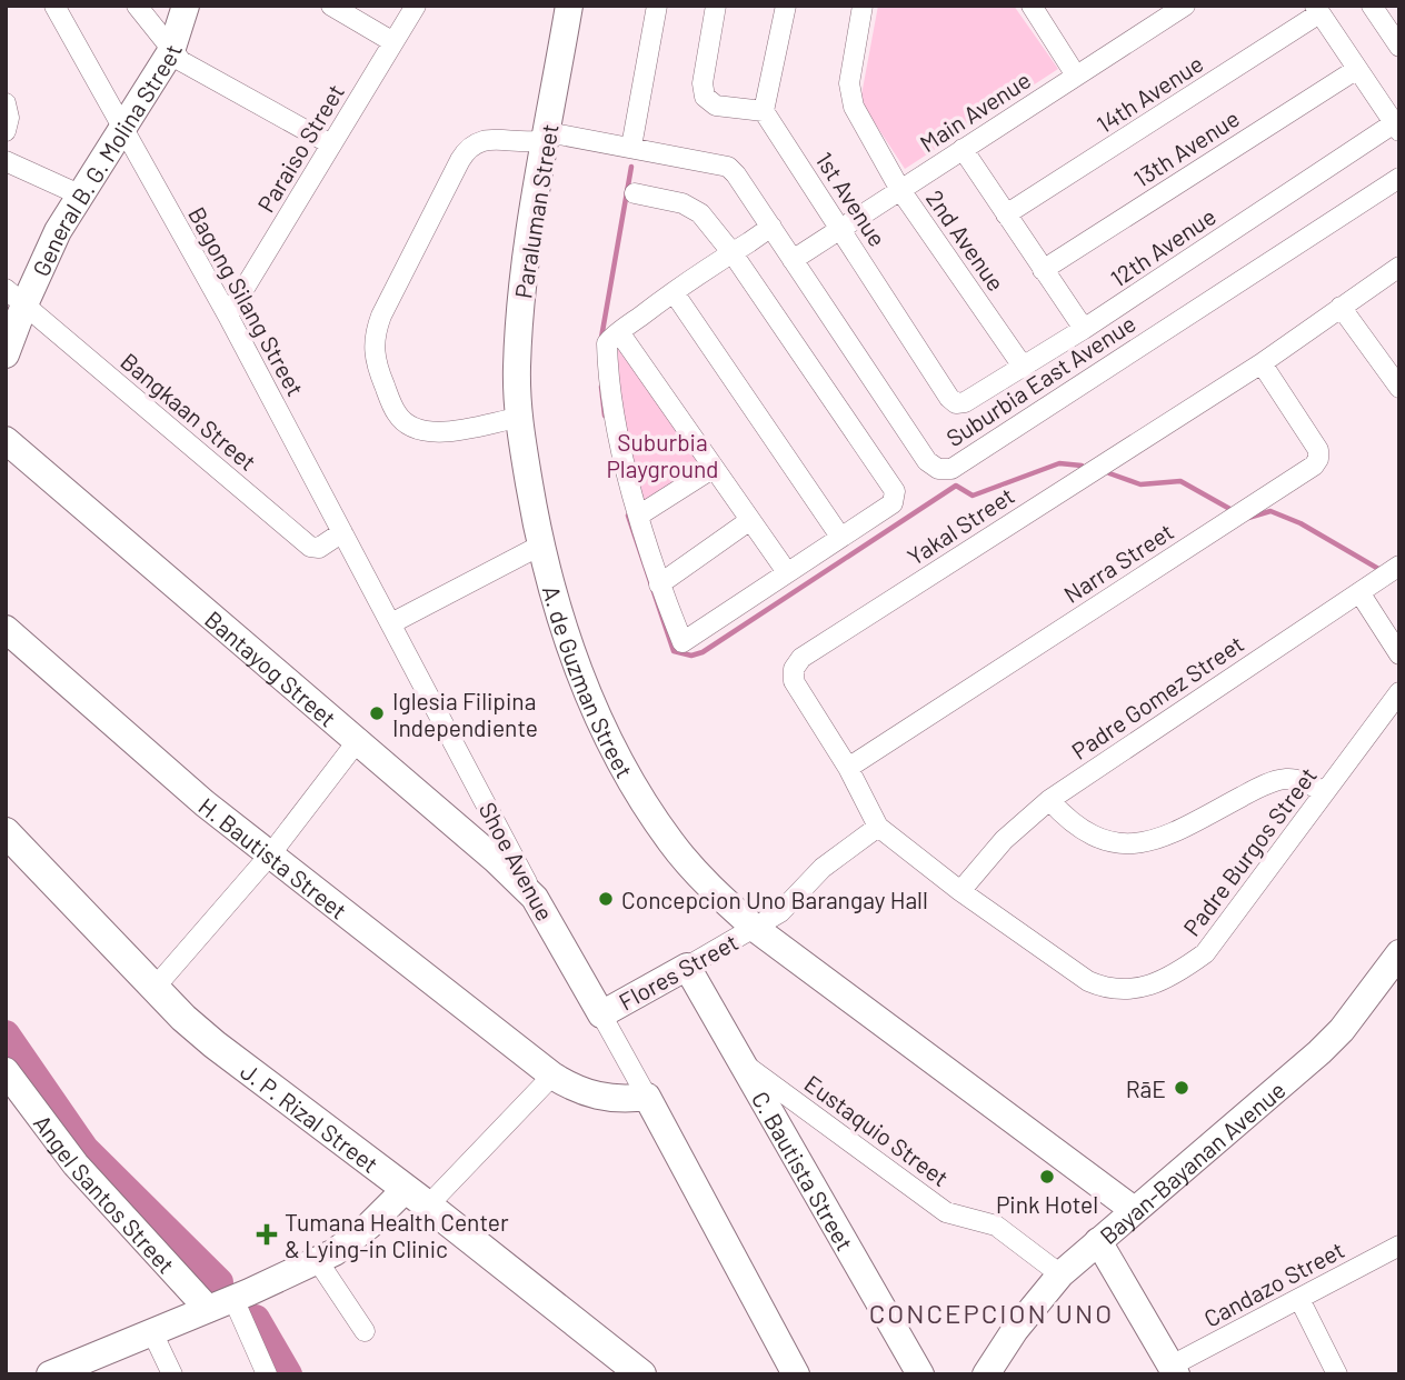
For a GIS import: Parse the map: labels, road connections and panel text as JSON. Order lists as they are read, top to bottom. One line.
{"streets":{"main road":["J. P. Rizal Street"],"street":["14th Avenue","Main Avenue","Paraiso Street","13th Avenue","General B. G. Molina Street","1st Avenue","Paraluman Street","2nd Avenue","12th Avenue","Bagong Silang Street","Suburbia East Avenue","Bangkaan Street","Yakal Street","Narra Street","Bantayog Street","A. de Guzman Street","Padre Gomez Street","Padre Burgos Street","H. Bautista Street","Shoe Avenue","Flores Street","Eustaquio Street","Bayan-Bayanan Avenue","C. Bautista Street","Angel Santos Street","Candazo Street"]},"crossings":[["Main Avenue","1st Avenue"],["Main Avenue","2nd Avenue"],["Main Avenue","Suburbia East Avenue"],["Paraiso Street","Bagong Silang Street"],["General B. G. Molina Street","Bagong Silang Street"],["General B. G. Molina Street","Bangkaan Street"],["1st Avenue","12th Avenue"],["Paraluman Street","Suburbia East Avenue"],["Paraluman Street","A. de Guzman Street"],["2nd Avenue","12th Avenue"],["Bagong Silang Street","Bangkaan Street"],["Bagong Silang Street","Shoe Avenue"],["Yakal Street","Narra Street"],["Yakal Street","Padre Burgos Street"],["Yakal Street","Flores Street"],["Bantayog Street","Shoe Avenue"],["A. de Guzman Street","Flores Street"],["A. de Guzman Street","Bayan-Bayanan Avenue"],["Padre Gomez Street","Padre Burgos Street"],["Padre Burgos Street","Flores Street"],["H. Bautista Street","Shoe Avenue"],["Shoe Avenue","Flores Street"],["Flores Street","C. Bautista Street"],["Eustaquio Street","Bayan-Bayanan Avenue"],["Eustaquio Street","C. Bautista Street"]],"districts":["CONCEPCION UNO"],"parks":["Suburbia Playground"],"places":{"other":["Iglesia Filipina Independiente","Concepcion Uno Barangay Hall","RāE","Pink Hotel"],"health":["Tumana Health Center & Lying-in Clinic"]}}
